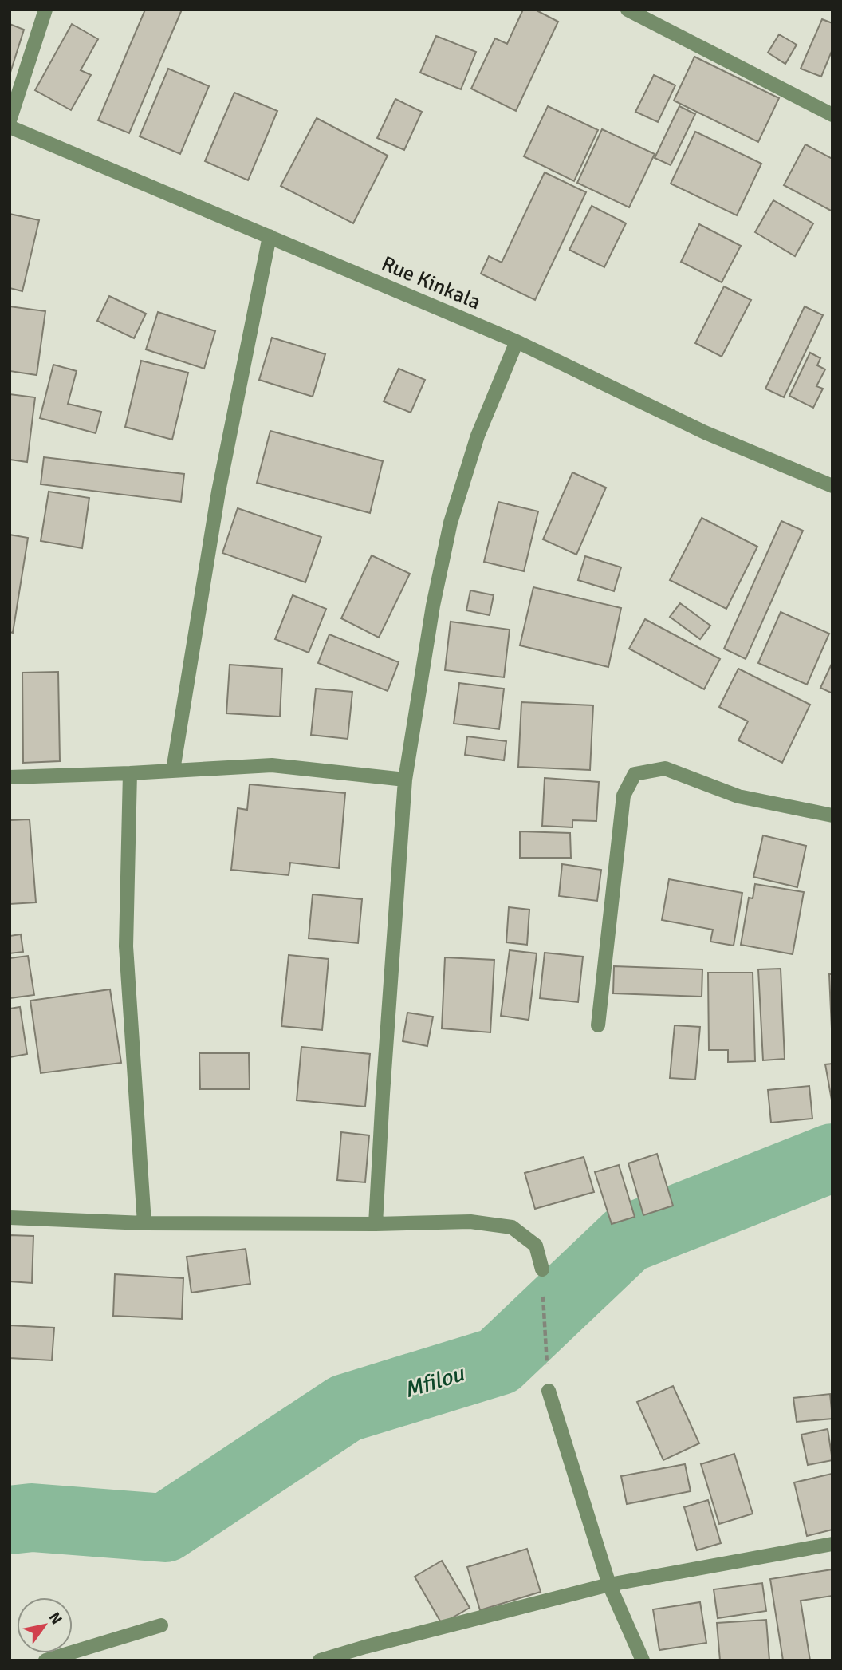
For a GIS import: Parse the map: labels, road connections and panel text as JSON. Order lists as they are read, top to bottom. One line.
{"streets":{"street":["Rue Kinkala"]},"water":["Mfilou"],"north":"top right"}
